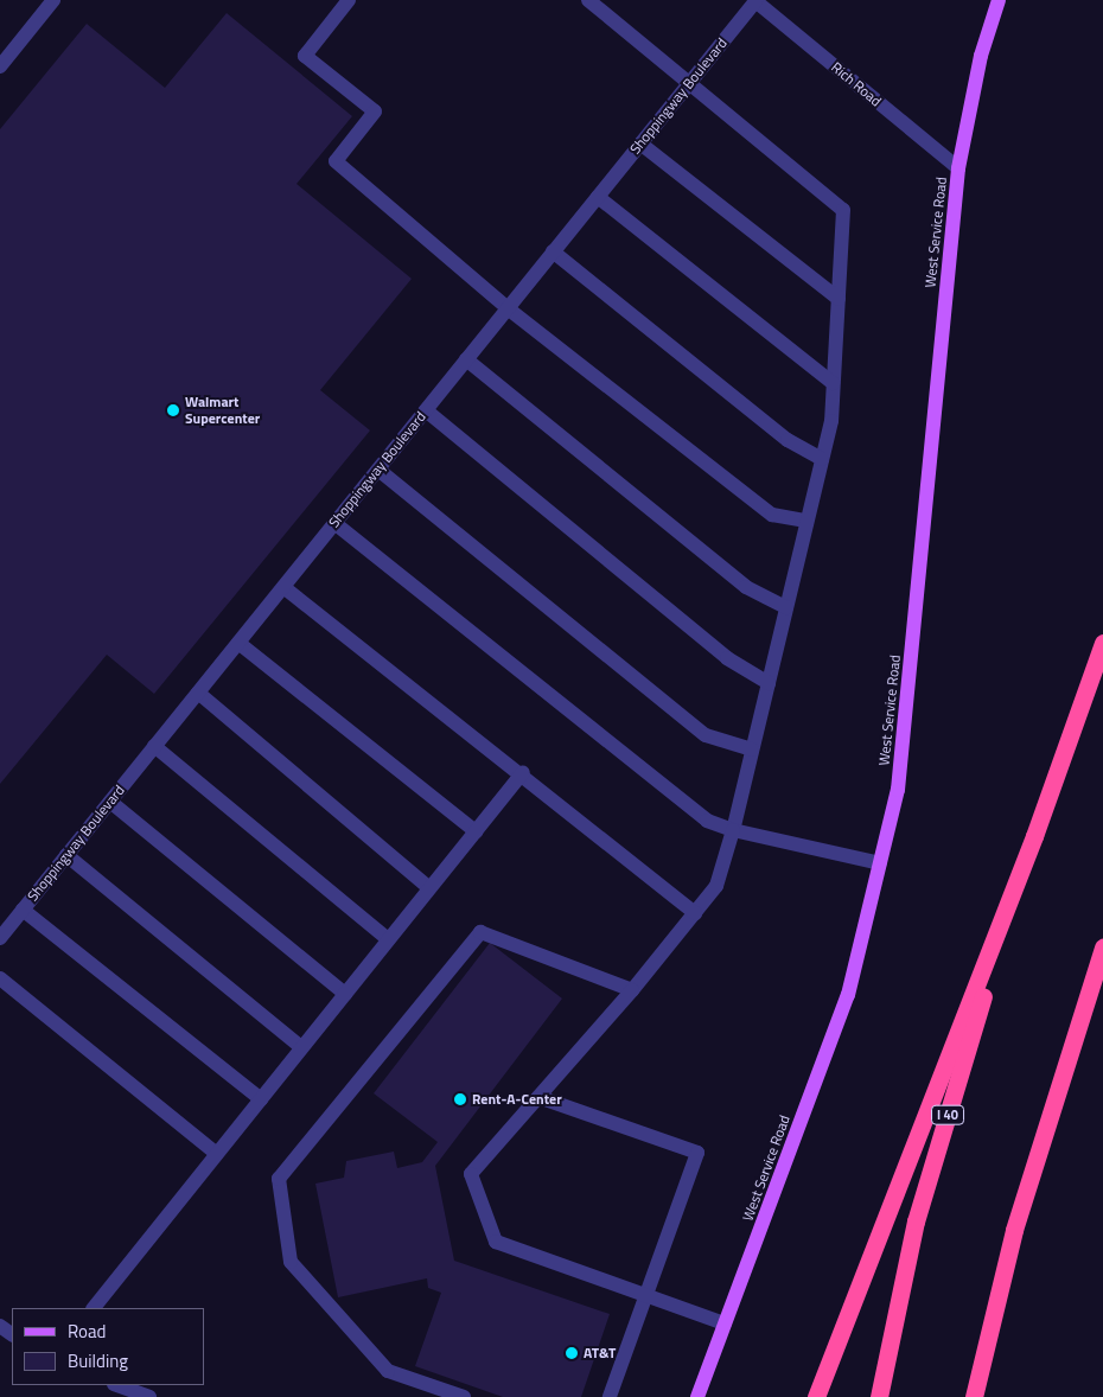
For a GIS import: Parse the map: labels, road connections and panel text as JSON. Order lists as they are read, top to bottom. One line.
{"streets":{"highway":["I 40"],"main road":["West Service Road"],"street":["Rich Road","Shoppingway Boulevard"]},"crossings":[["Rich Road","Shoppingway Boulevard"],["Rich Road","West Service Road"]],"places":["Walmart Supercenter","Rent-A-Center","AT&T"],"legend":["Road","Building"]}
